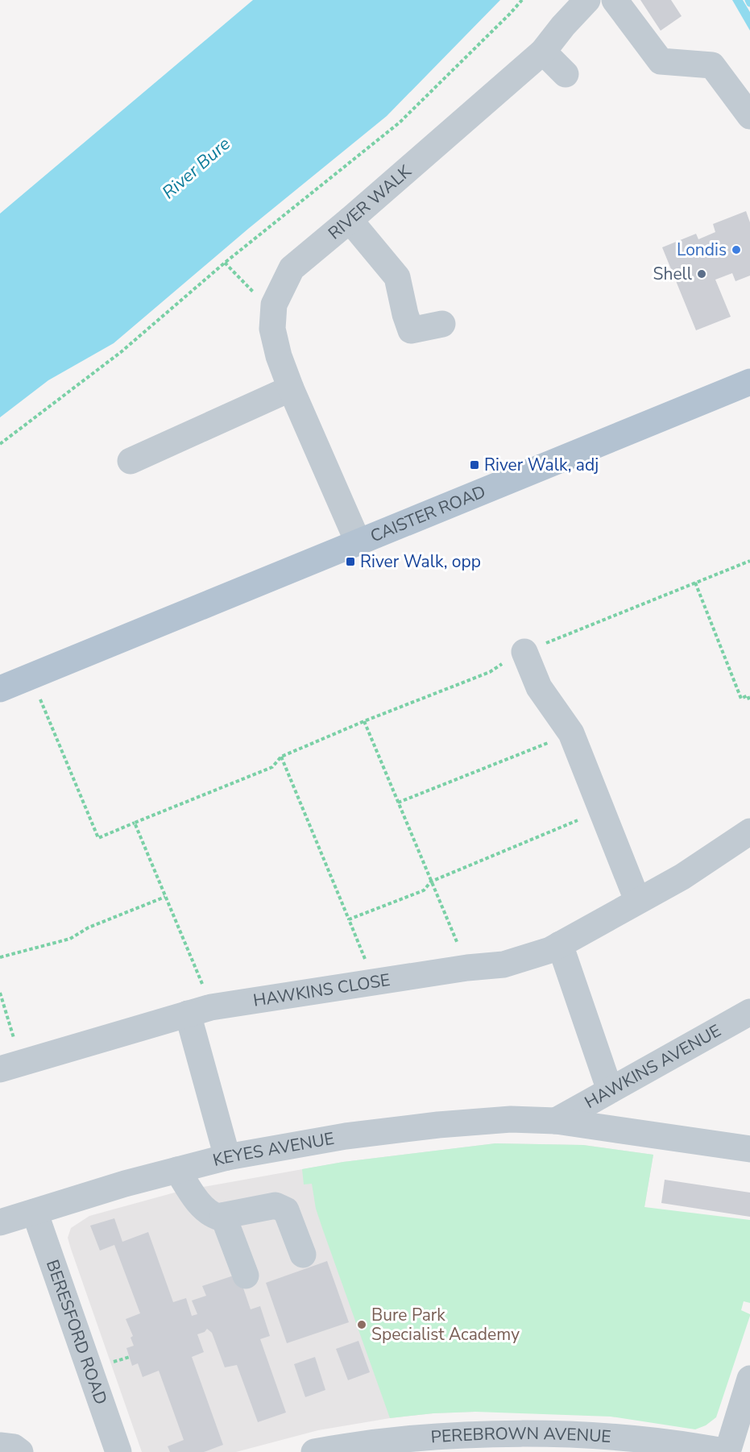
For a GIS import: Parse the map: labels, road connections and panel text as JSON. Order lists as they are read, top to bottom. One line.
{"streets":{"main road":["CAISTER ROAD"],"street":["RIVER WALK","HAWKINS CLOSE","HAWKINS AVENUE","KEYES AVENUE","BERESFORD ROAD","PEREBROWN AVENUE"]},"crossings":[["RIVER WALK","CAISTER ROAD"],["HAWKINS AVENUE","KEYES AVENUE"],["KEYES AVENUE","BERESFORD ROAD"]],"water":["River Bure"],"places":{"other":["Londis","Shell","Bure Park Specialist Academy"],"transit":["River Walk, adj","River Walk, opp"]}}
